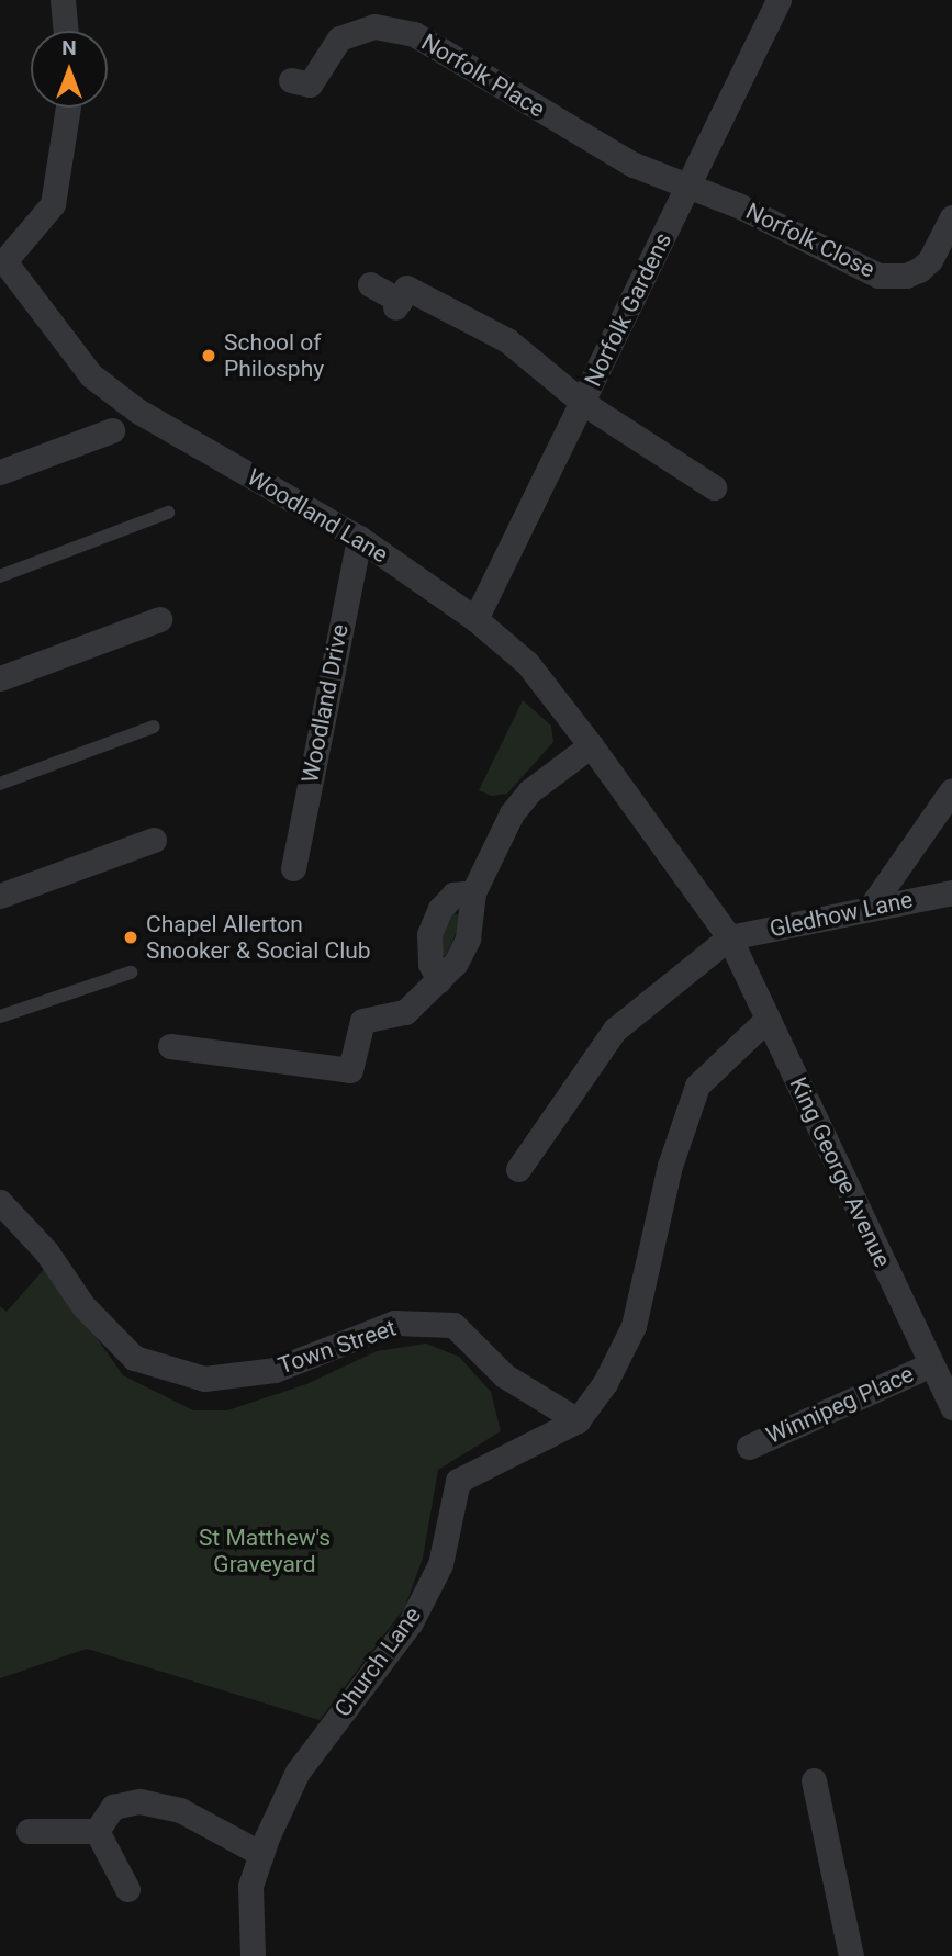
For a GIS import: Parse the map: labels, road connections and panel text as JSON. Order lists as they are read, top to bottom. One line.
{"streets":{"street":["Norfolk Place","Norfolk Close","Norfolk Gardens","Woodland Lane","Woodland Drive","Gledhow Lane","King George Avenue","Town Street","Winnipeg Place","Church Lane"]},"crossings":[["Norfolk Place","Norfolk Close"],["Norfolk Place","Norfolk Gardens"],["Norfolk Close","Norfolk Gardens"],["Norfolk Gardens","Woodland Lane"],["Woodland Lane","Woodland Drive"],["Woodland Lane","Gledhow Lane"],["Woodland Lane","King George Avenue"],["Gledhow Lane","King George Avenue"],["King George Avenue","Winnipeg Place"],["King George Avenue","Church Lane"],["Town Street","Church Lane"]],"parks":["St Matthew's Graveyard"],"places":["School of Philosphy","Chapel Allerton Snooker & Social Club"],"north":"top"}
